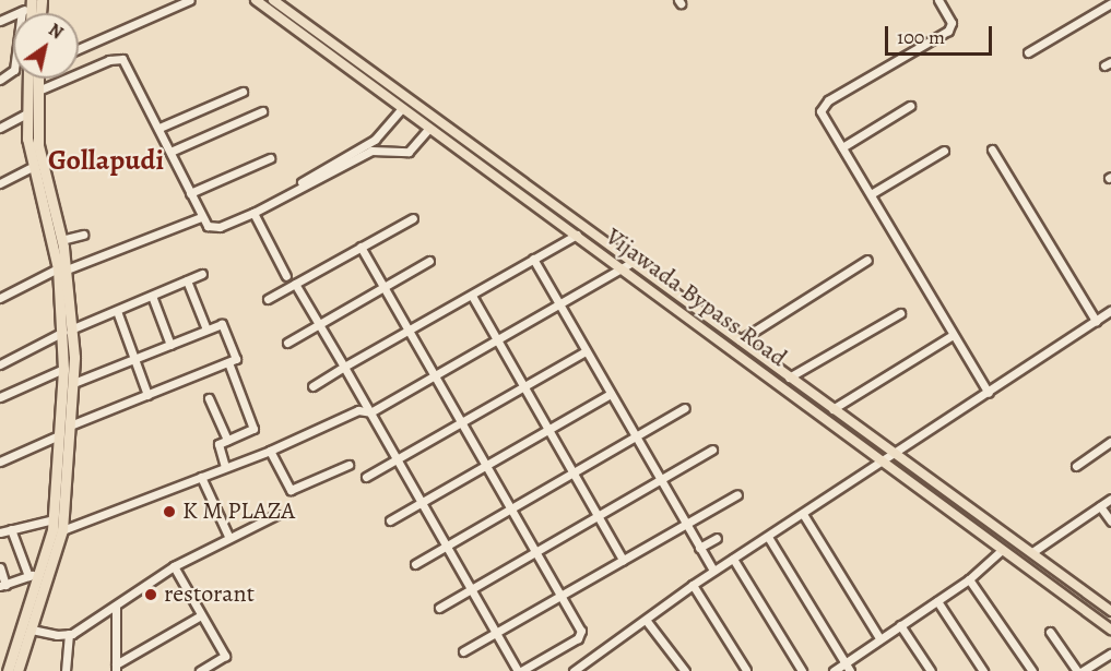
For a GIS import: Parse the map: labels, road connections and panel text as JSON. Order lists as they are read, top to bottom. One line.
{"streets":{"main road":["Vijawada Bypass Road"]},"districts":["Gollapudi"],"places":["K M PLAZA","restorant"],"scale_bar":"100 m","north":"top right"}
